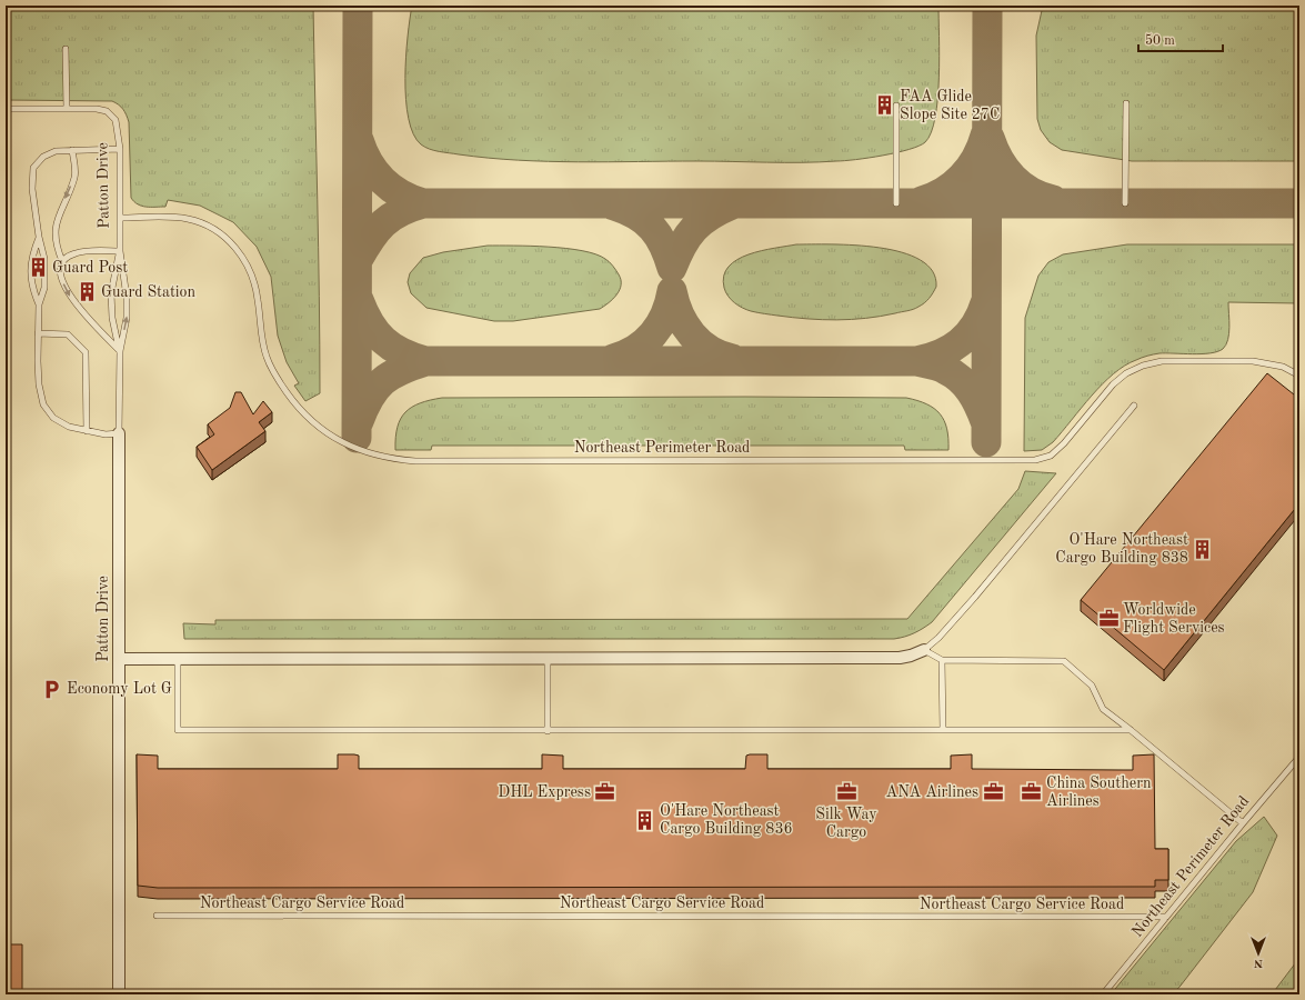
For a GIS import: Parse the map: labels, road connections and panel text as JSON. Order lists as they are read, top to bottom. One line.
{"streets":{"street":["Patton Drive"],"lane":["Northeast Perimeter Road","Northeast Cargo Service Road"]},"crossings":[["Patton Drive","Northeast Perimeter Road"],["Northeast Perimeter Road","Northeast Cargo Service Road"]],"places":{"building":["FAA Glide Slope Site 27C","Guard Post","Guard Station","O'Hare Northeast Cargo Building 838","O'Hare Northeast Cargo Building 836"],"office":["Worldwide Flight Services","DHL Express","Silk Way Cargo","ANA Airlines","China Southern Airlines"],"parking":["Economy Lot G"]},"scale_bar":"50 m","north":"bottom"}
